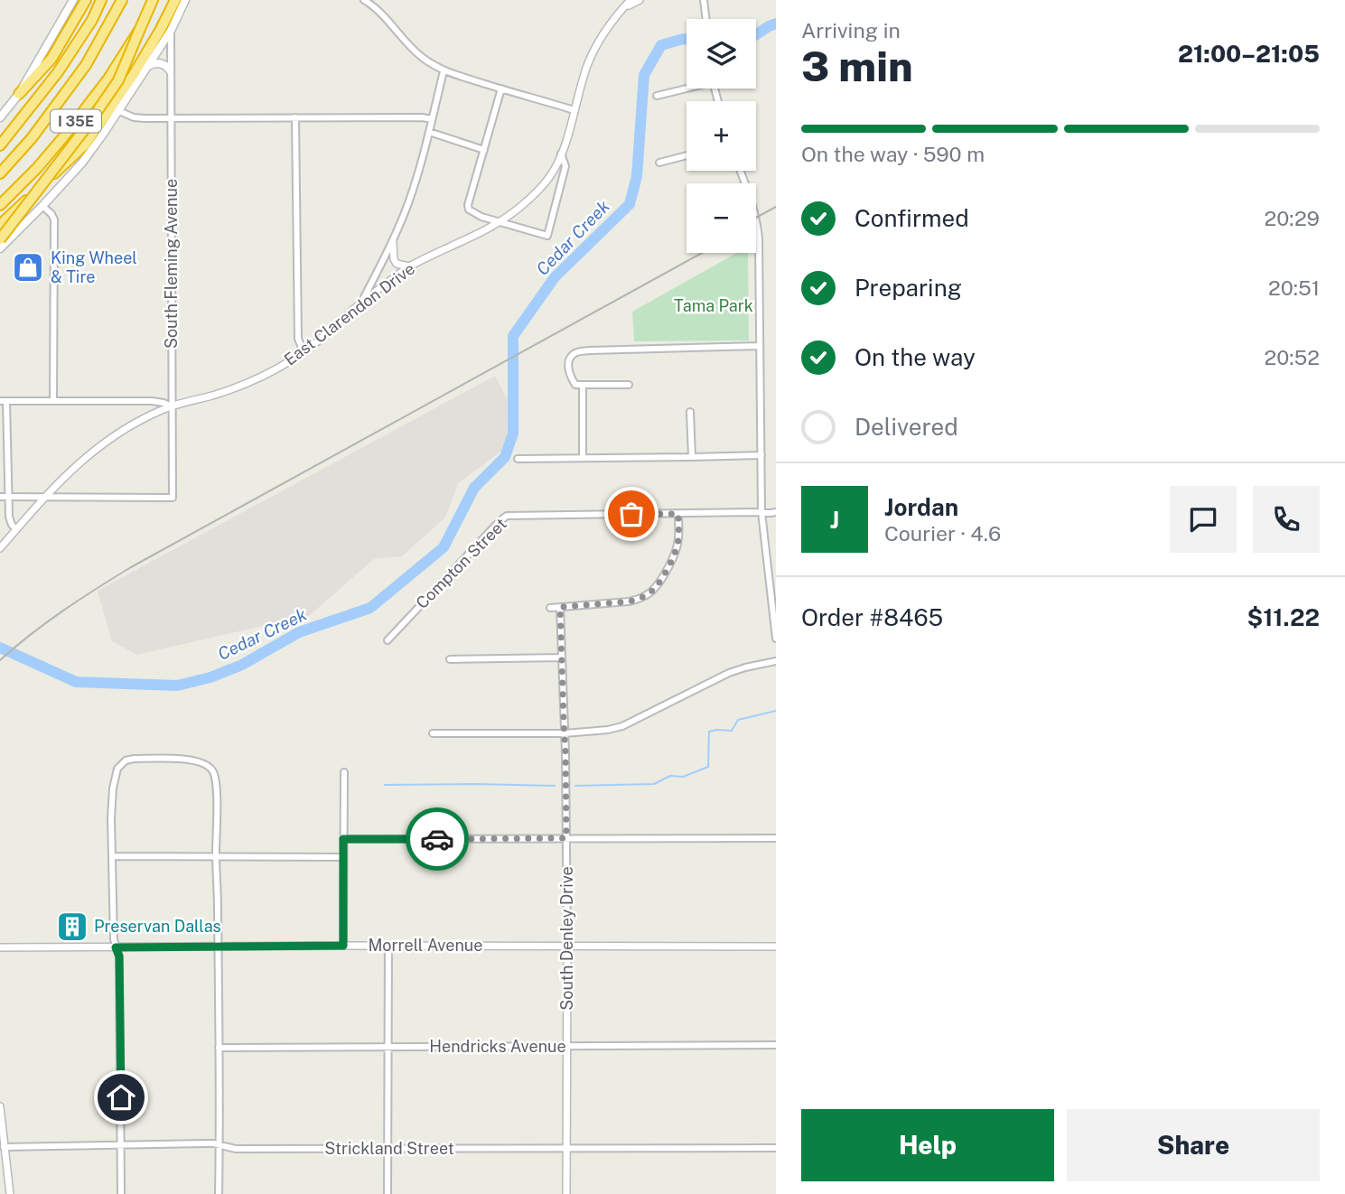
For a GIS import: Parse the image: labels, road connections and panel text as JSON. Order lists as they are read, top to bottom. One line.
{"streets":{"highway":["I 35E"],"street":["South Fleming Avenue","East Clarendon Drive","Compton Street","South Denley Drive","Morrell Avenue","Hendricks Avenue","Strickland Street"]},"crossings":[["South Fleming Avenue","East Clarendon Drive"],["South Denley Drive","Morrell Avenue"],["South Denley Drive","Hendricks Avenue"],["South Denley Drive","Strickland Street"]],"water":["Cedar Creek"],"parks":["Tama Park"],"places":{"shop":["King Wheel & Tire"],"building":["Preservan Dallas"]},"page":{"heading":["3 min","Arriving in","21:00–21:05"],"panel":["Jordan","Courier · 4.6","Order #8465","$11.22"],"map_buttons":["+","−"],"bar":"On the way · 590 m","list":[["Confirmed","20:29"],["Preparing","20:51"],["On the way","20:52"],"Delivered"],"round":"J","buttons":["Help","Share"]}}
